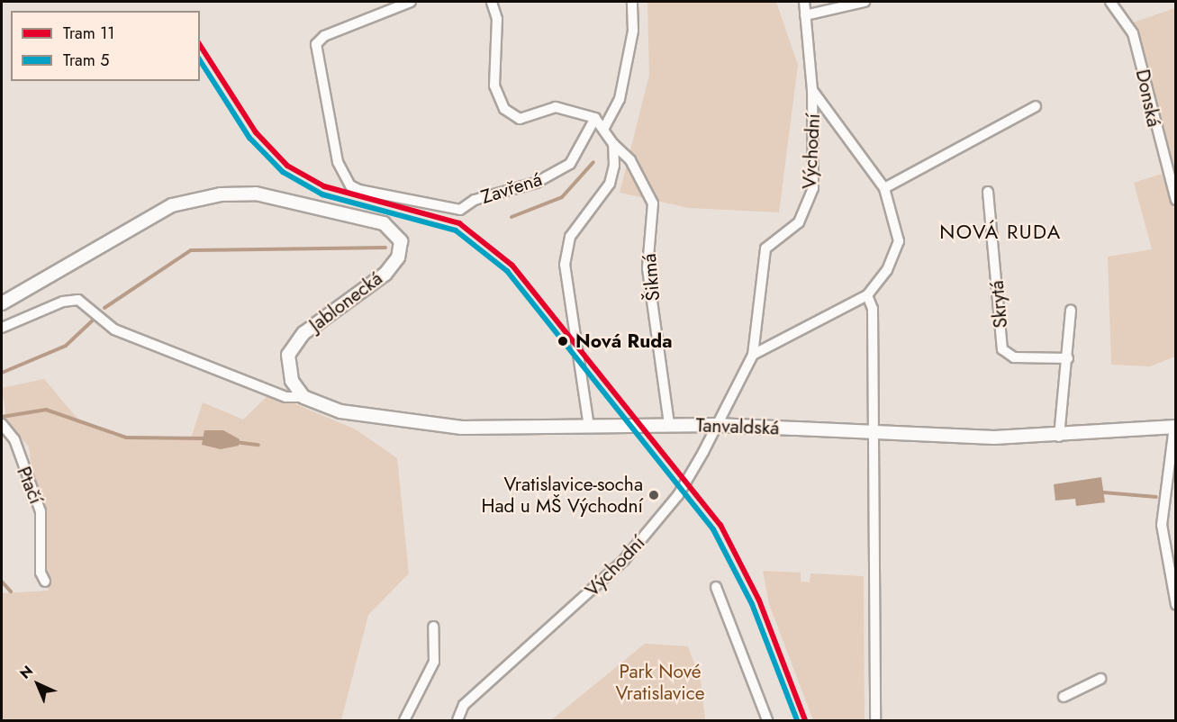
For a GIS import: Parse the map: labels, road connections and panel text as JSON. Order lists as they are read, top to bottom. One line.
{"streets":{"main road":["Jablonecká","Tanvaldská"],"street":["Donská","Východní","Zavřená","Šikmá","Skrytá","Ptačí"]},"crossings":[["Východní","Tanvaldská"],["Zavřená","Šikmá"],["Šikmá","Tanvaldská"],["Jablonecká","Tanvaldská"]],"districts":["NOVÁ RUDA"],"parks":["Park Nové Vratislavice"],"places":["Nová Ruda","Vratislavice-socha Had u MŠ Východní"],"lines":["tram line 11","tram line 5"],"legend":["Tram 11","Tram 5"],"north":"top left"}
